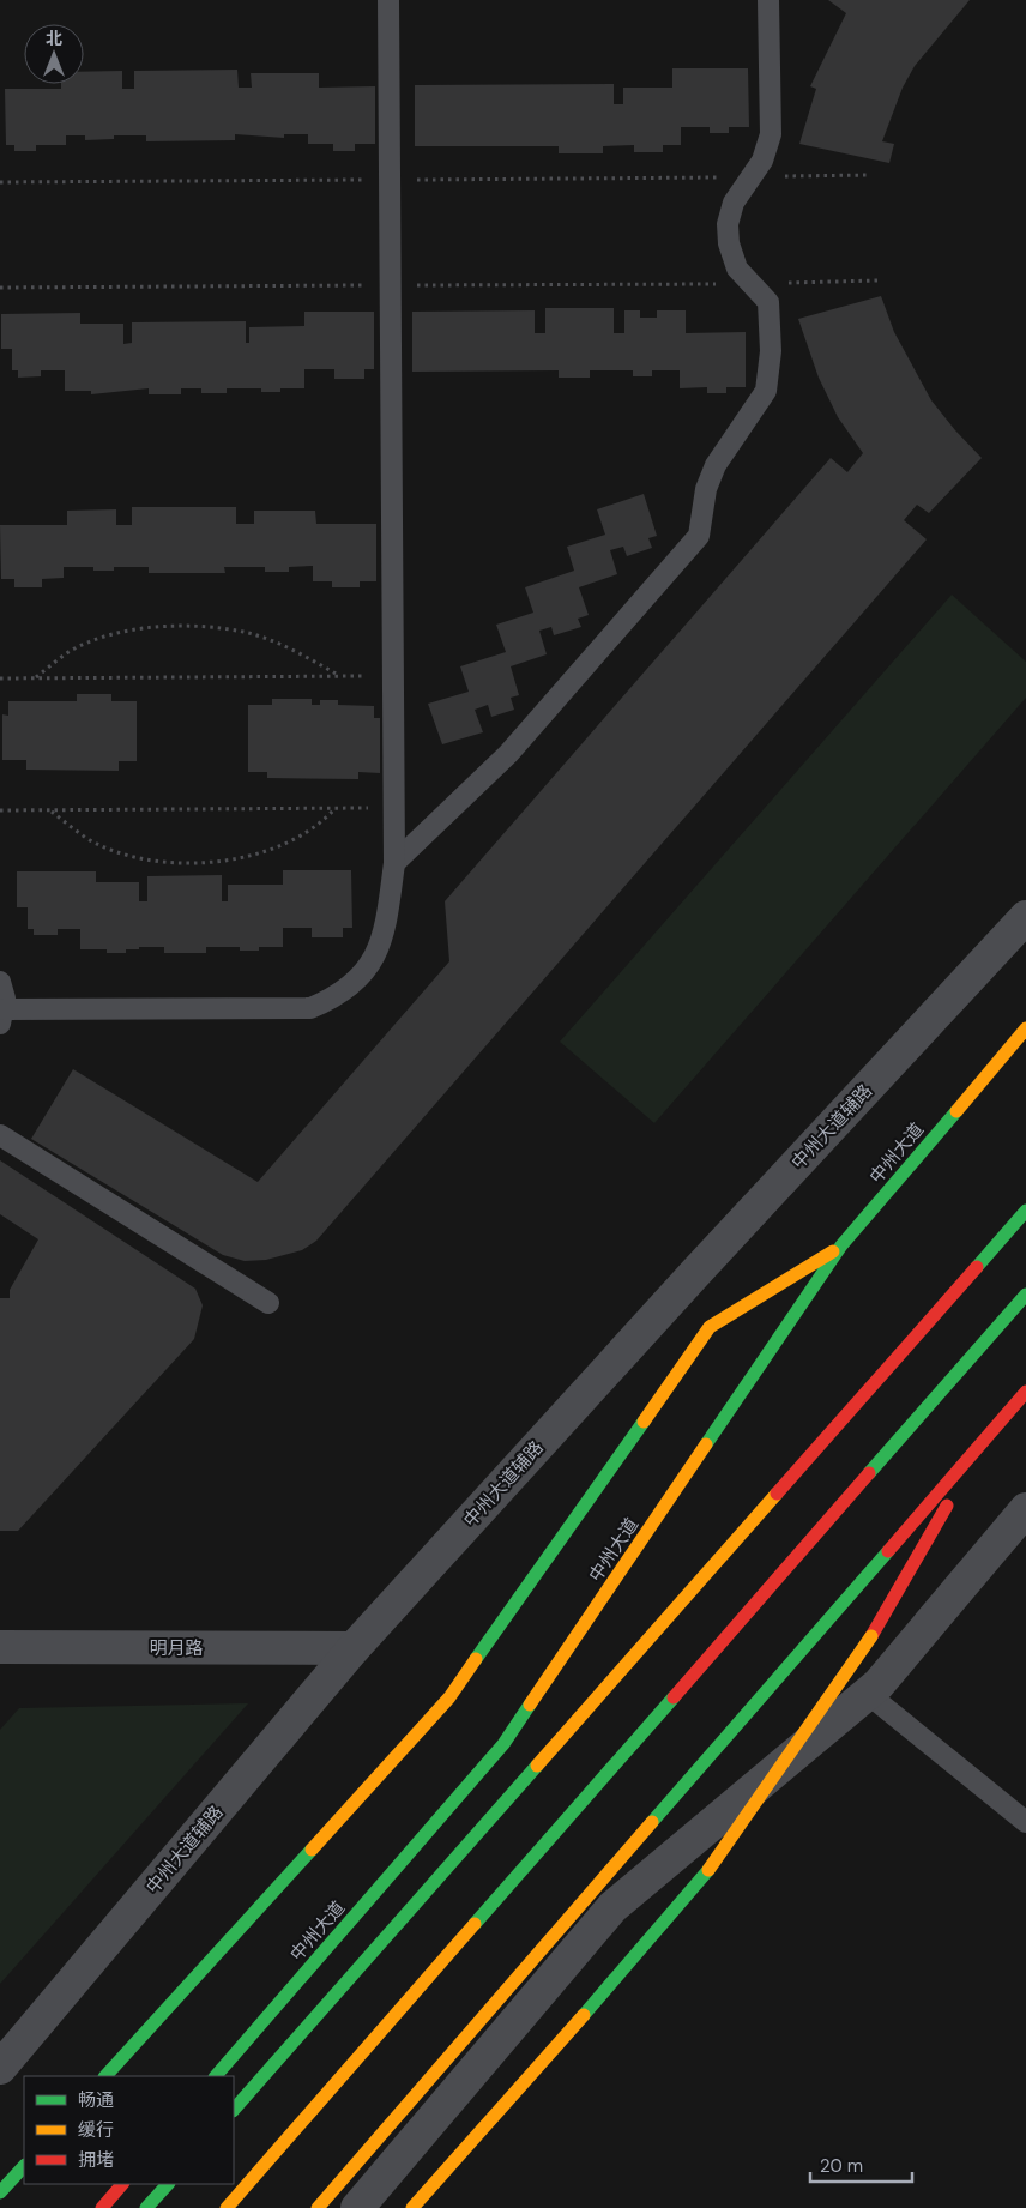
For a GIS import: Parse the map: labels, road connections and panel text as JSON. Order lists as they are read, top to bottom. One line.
{"streets":{"main road":["中州大道"],"street":["中州大道辅路","明月路"]},"crossings":[["中州大道辅路","明月路"]],"legend":["畅通","缓行","拥堵"],"scale_bar":"20 m","north":"top"}
